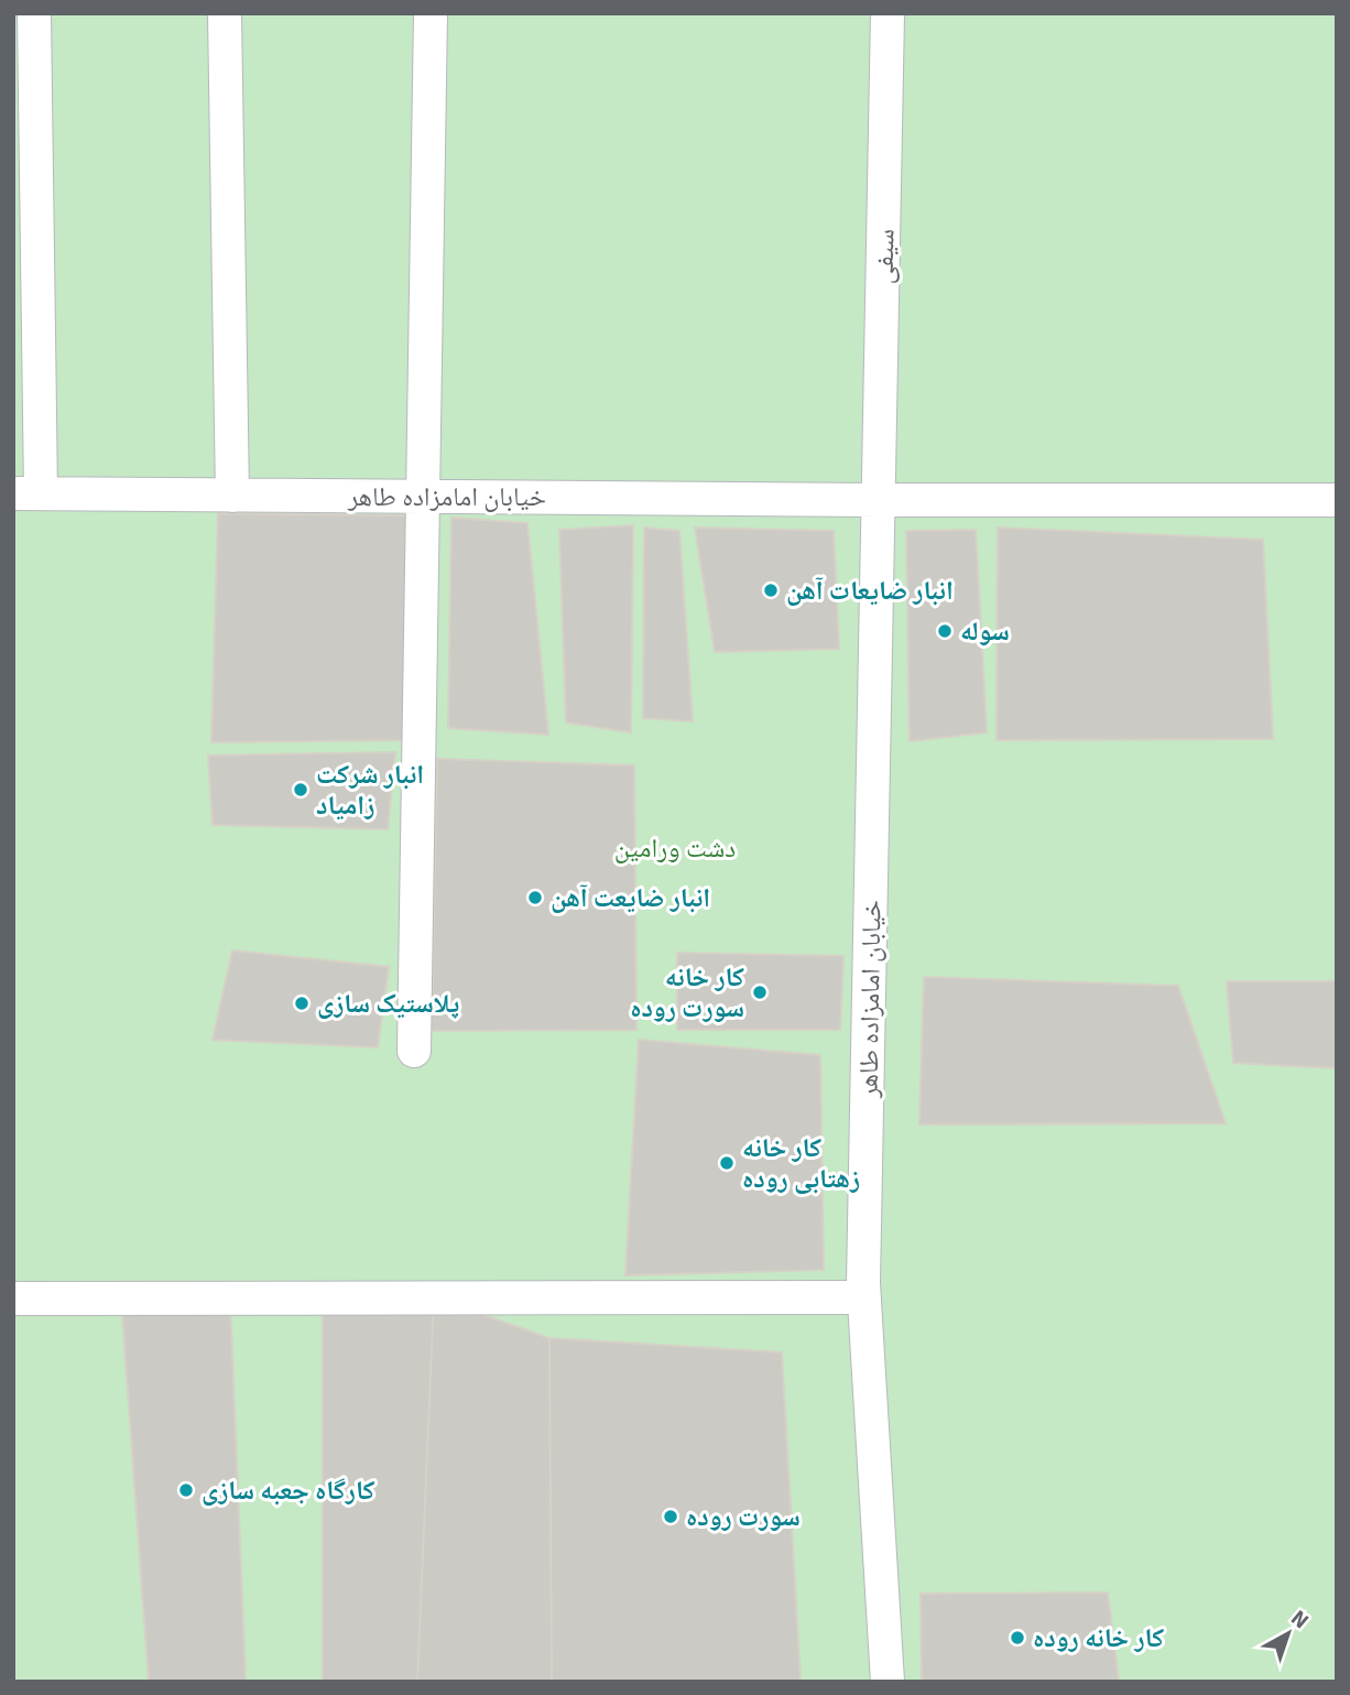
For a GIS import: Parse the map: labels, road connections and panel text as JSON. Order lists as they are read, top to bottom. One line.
{"streets":{"street":["سیفی","خیابان امامزاده طاهر"]},"crossings":[["سیفی","خیابان امامزاده طاهر"]],"parks":["دشت ورامین"],"places":["انبار ضایعات آهن","سوله","انبار شرکت زامیاد","انبار ضایعت آهن","کار خانه سورت روده","پلاستیک سازی","کار خانه زهتابی روده","کارگاه جعبه سازی","سورت روده","کار خانه روده"],"north":"top right"}
